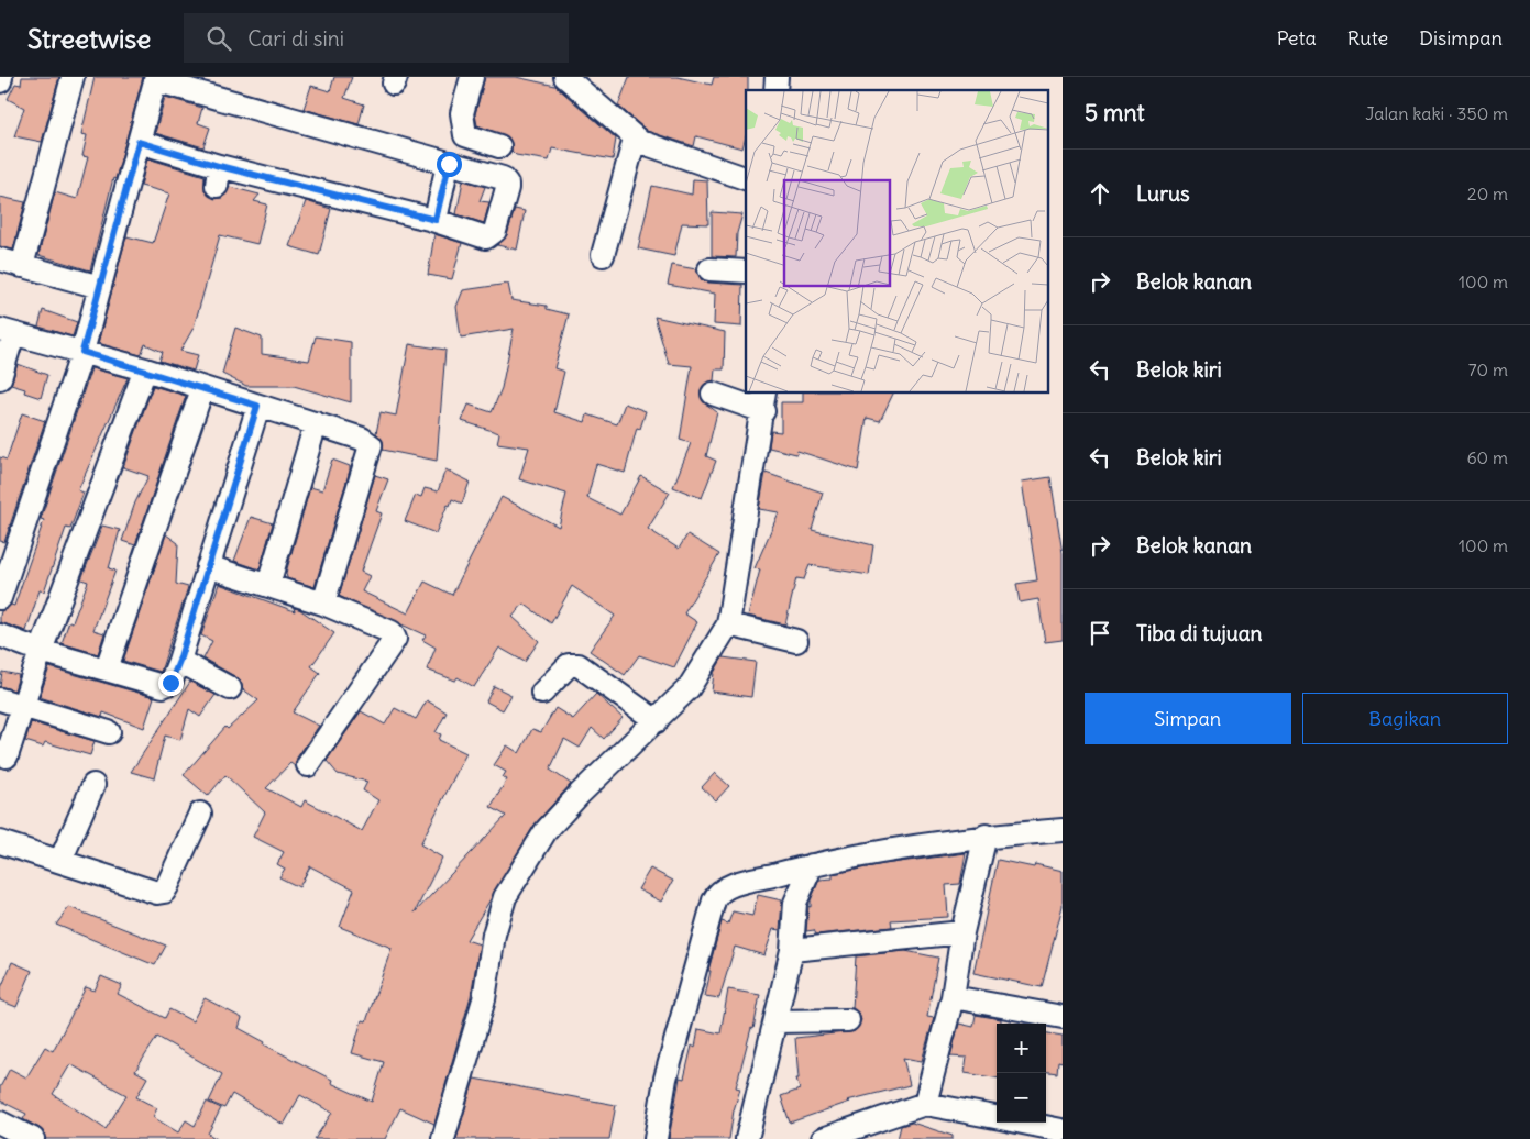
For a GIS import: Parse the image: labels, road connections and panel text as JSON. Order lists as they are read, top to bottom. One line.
{"page":{"header":"Streetwise","search":"Cari di sini","nav":["Peta","Rute","Disimpan"],"heading":["5 mnt","Jalan kaki · 350 m"],"list":[["Lurus","20 m"],["Belok kanan","100 m"],["Belok kiri","70 m"],["Belok kiri","60 m"],["Belok kanan","100 m"],"Tiba di tujuan"],"buttons":["Simpan","Bagikan"],"map_buttons":["+","−"]}}
